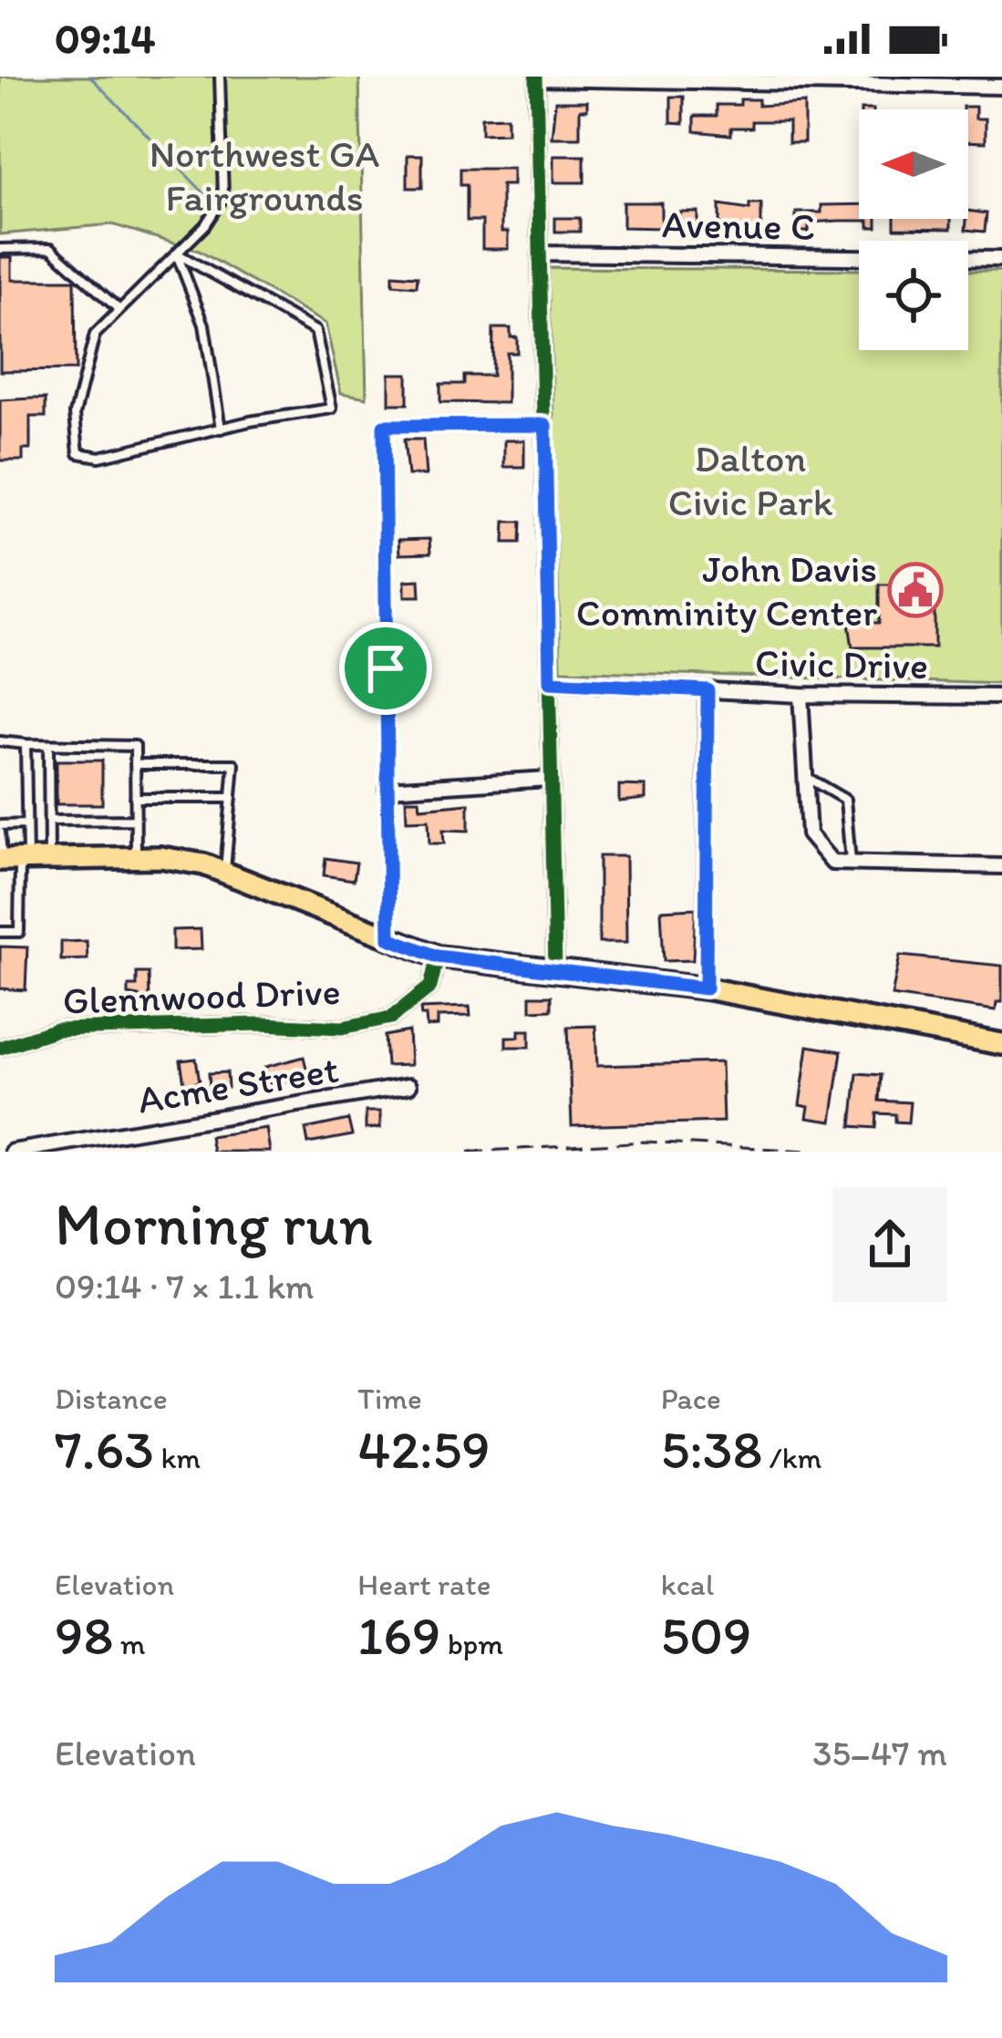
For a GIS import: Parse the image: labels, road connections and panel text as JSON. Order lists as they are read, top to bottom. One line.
{"streets":{"street":["Avenue C","Civic Drive","Glennwood Drive","Acme Street"]},"parks":["Northwest GA Fairgrounds","Dalton Civic Park"],"places":{"public building":["John Davis Comminity Center"]},"north":"left","page":{"status":"09:14","heading":["Morning run","09:14 · 7 × 1.1 km"],"stats":[["Distance","7.63 km"],["Time","42:59"],["Pace","5:38 /km"],["Elevation","98 m"],["Heart rate","169 bpm"],["kcal","509"]],"chart":["Elevation","35–47 m"]}}
